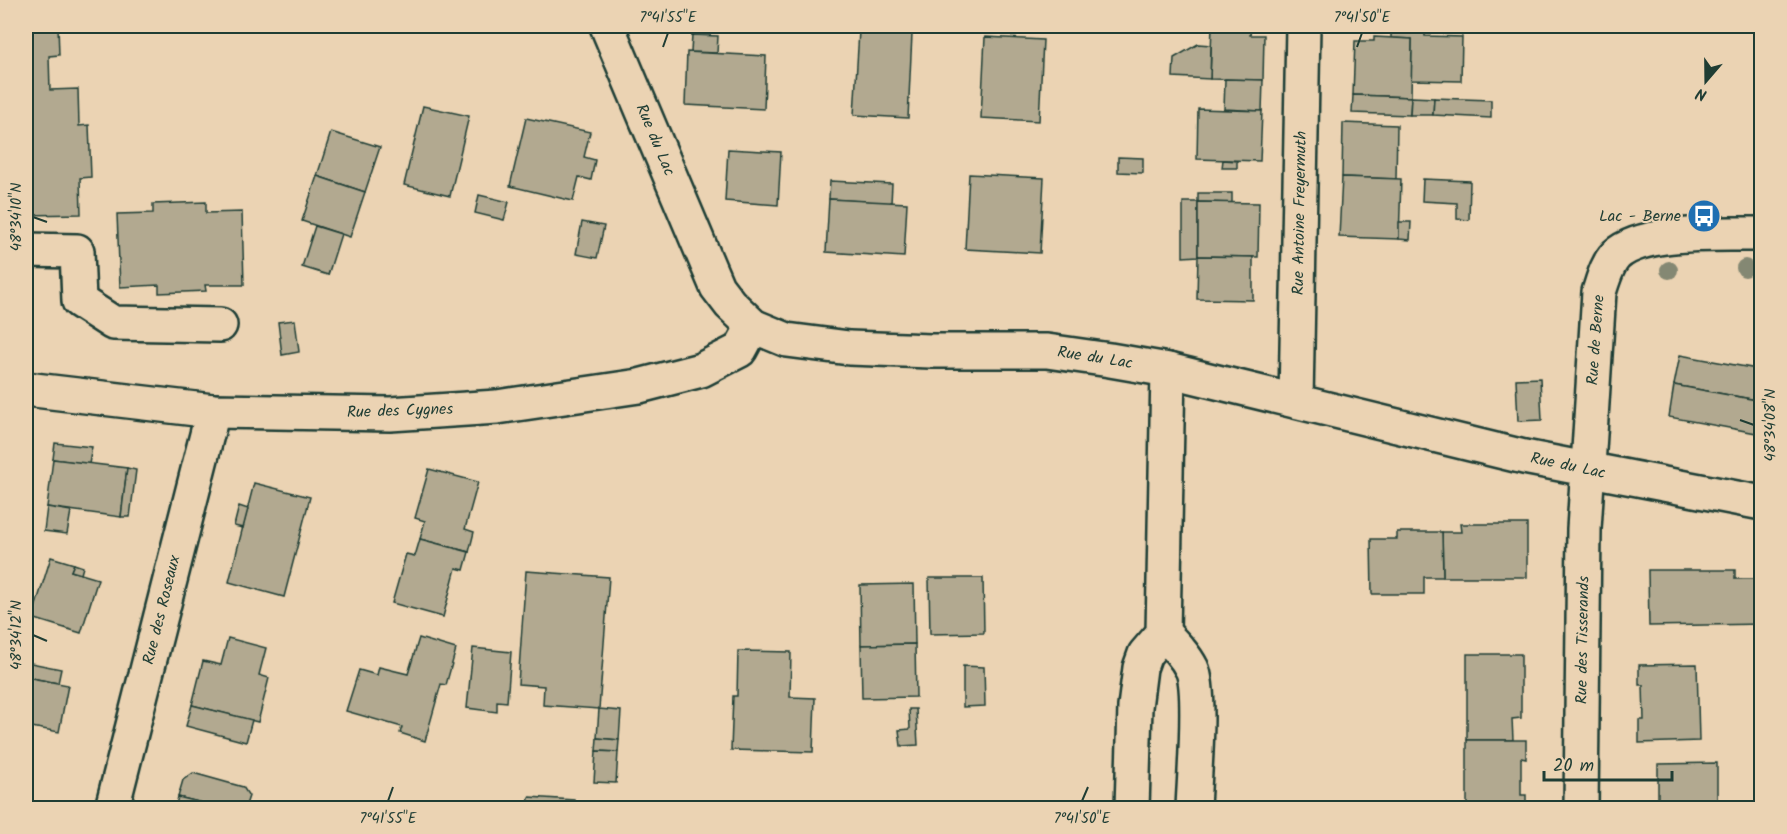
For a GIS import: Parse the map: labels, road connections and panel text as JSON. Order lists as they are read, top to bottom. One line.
{"streets":{"street":["Rue du Lac","Rue Antoine Freyermuth","Rue de Berne","Rue des Cygnes","Rue des Roseaux","Rue des Tisserands"]},"crossings":[["Rue du Lac","Rue Antoine Freyermuth"],["Rue du Lac","Rue de Berne"],["Rue du Lac","Rue des Cygnes"],["Rue du Lac","Rue des Tisserands"],["Rue de Berne","Rue des Tisserands"],["Rue des Cygnes","Rue des Roseaux"]],"places":{"bus stop":["Lac - Berne"]},"scale_bar":"20 m","north":"bottom","coordinates":["7°41'55\"E","7°41'50\"E","48°34'10\"N","48°34'08\"N","48°34'12\"N"]}
